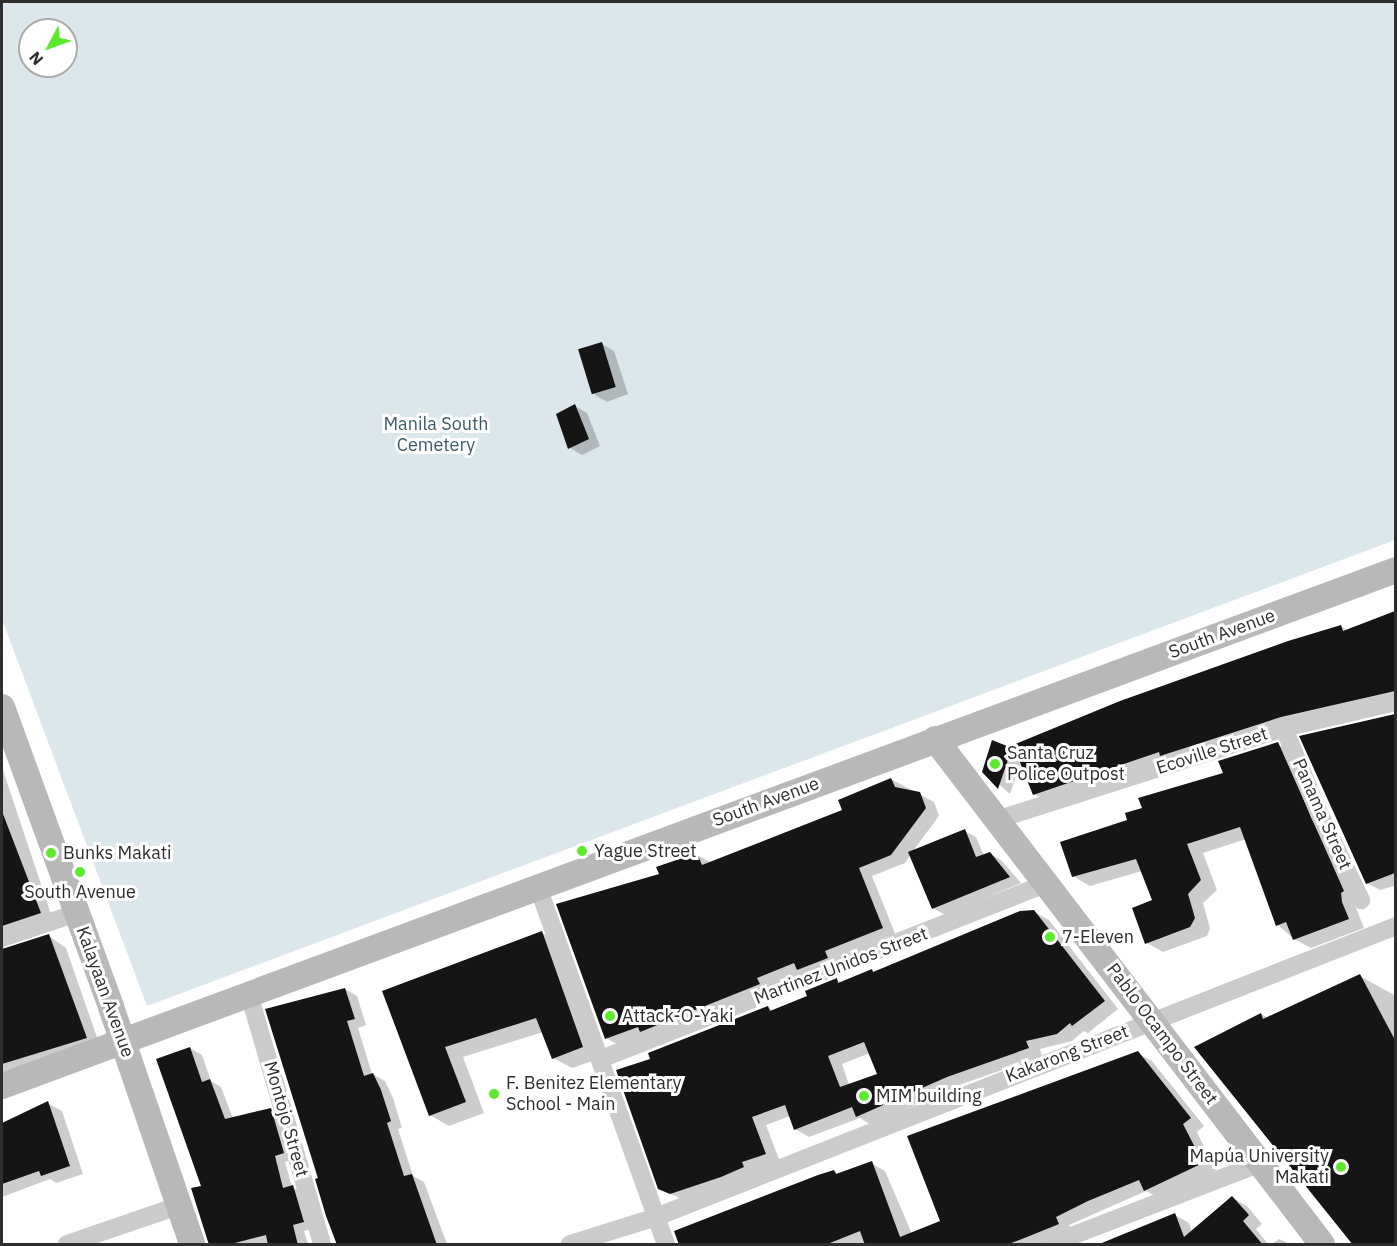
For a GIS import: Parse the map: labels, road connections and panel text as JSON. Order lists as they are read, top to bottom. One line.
{"streets":{"main road":["South Avenue","Kalayaan Avenue","Pablo Ocampo Street"],"street":["Ecoville Street","Panama Street","Martinez Unidos Street","Kakarong Street","Montojo Street"]},"crossings":[["South Avenue","Kalayaan Avenue"],["South Avenue","Pablo Ocampo Street"],["South Avenue","Montojo Street"],["Ecoville Street","Panama Street"],["Ecoville Street","Pablo Ocampo Street"],["Martinez Unidos Street","Pablo Ocampo Street"],["Pablo Ocampo Street","Kakarong Street"]],"parks":["Manila South Cemetery"],"places":["Santa Cruz Police Outpost","Yague Street","Bunks Makati","South Avenue","7-Eleven","Attack-O-Yaki","F. Benitez Elementary School - Main","MIM building","Mapúa University Makati"],"north":"bottom left"}
